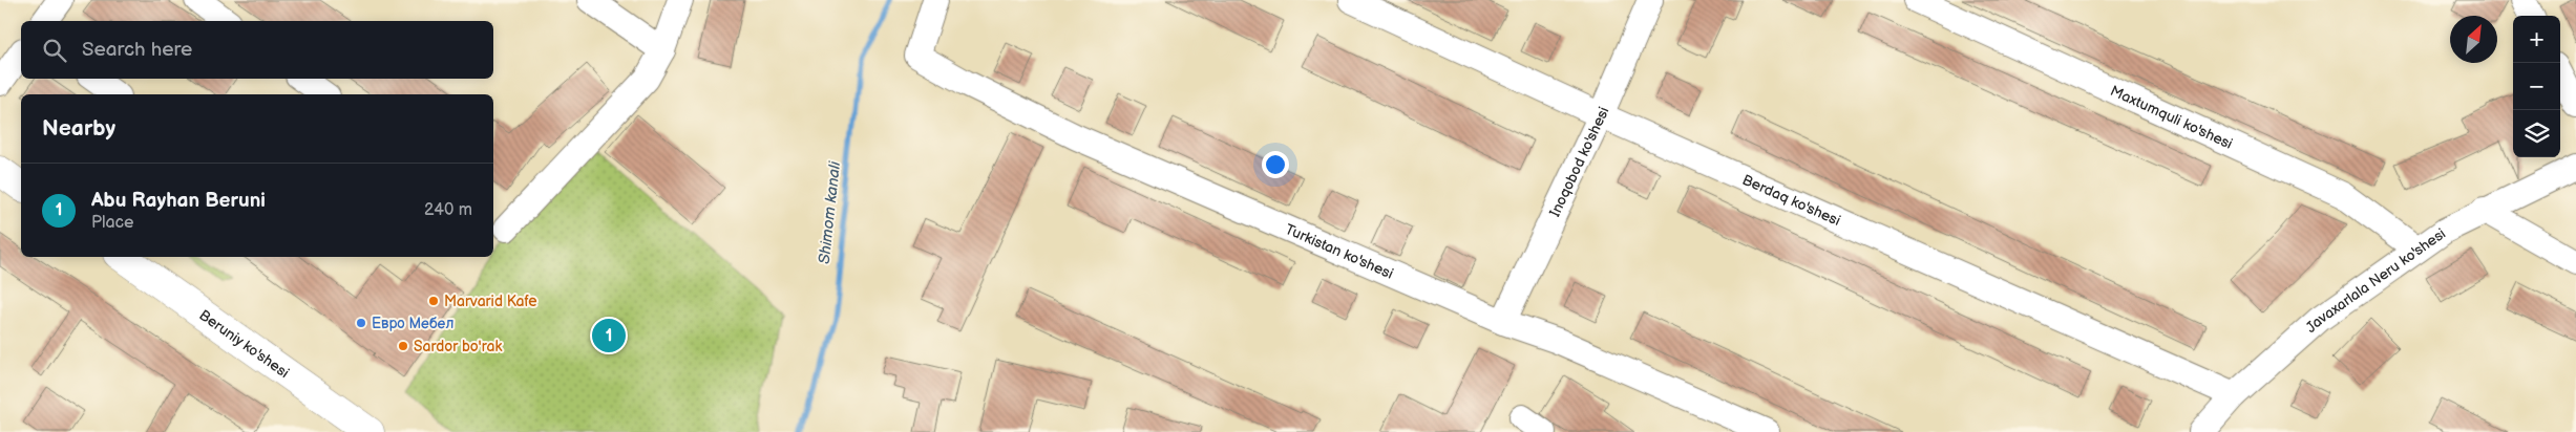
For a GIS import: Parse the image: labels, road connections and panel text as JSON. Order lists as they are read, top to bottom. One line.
{"streets":{"main road":["Beruniy ko'shesi"],"street":["Maxtumquli ko'shesi","Inoqobod ko'shesi","Berdaq ko'shesi","Turkistan ko'shesi","Javaxarlala Neru ko'shesi"]},"crossings":[["Maxtumquli ko'shesi","Javaxarlala Neru ko'shesi"],["Inoqobod ko'shesi","Berdaq ko'shesi"],["Inoqobod ko'shesi","Turkistan ko'shesi"],["Berdaq ko'shesi","Javaxarlala Neru ko'shesi"]],"water":["Shimom kanali"],"places":["Marvarid Kafe","Евро Мебел","Sardor bo'rak"],"north":"top right","page":{"map_buttons":["+","−"],"search":"Search here","heading":"Nearby","list":[{"mark":"1","name":"Abu Rayhan Beruni","note":"Place","value":"240 m"}],"pins":"1"}}
